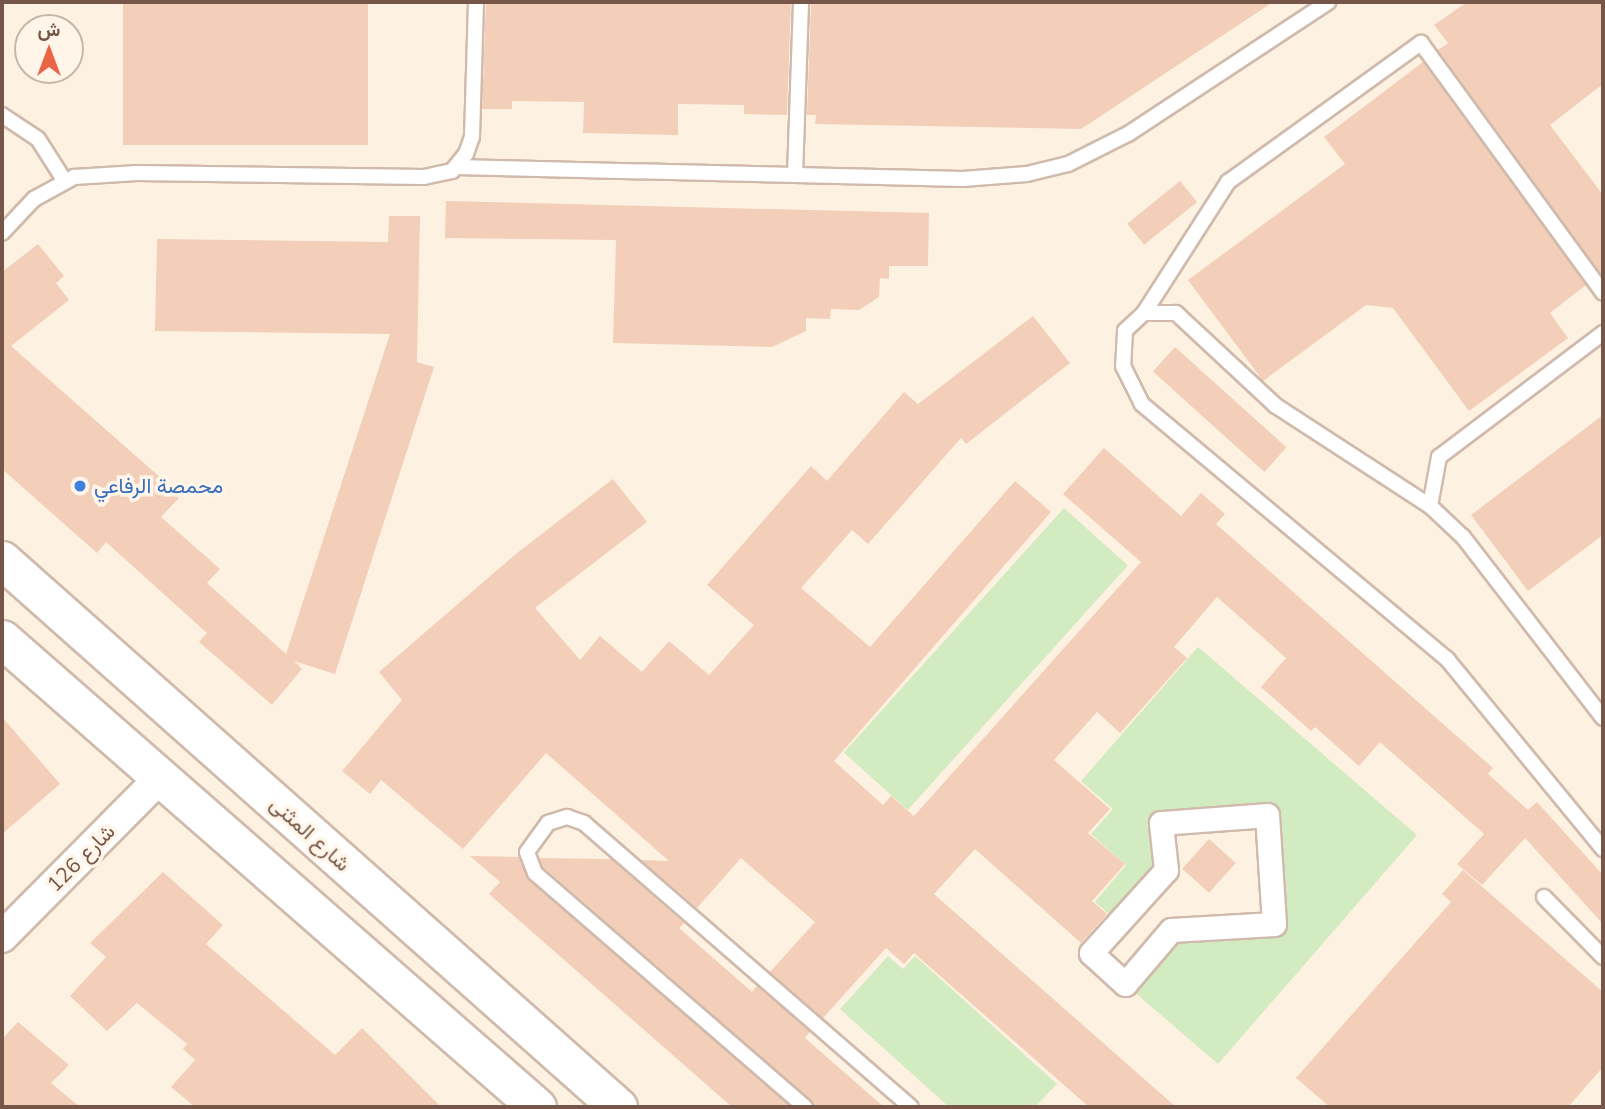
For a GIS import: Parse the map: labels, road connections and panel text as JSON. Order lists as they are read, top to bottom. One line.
{"streets":{"street":["شارع المثنى","شارع 126"]},"places":["محمصة الرفاعي"],"north":"top"}
